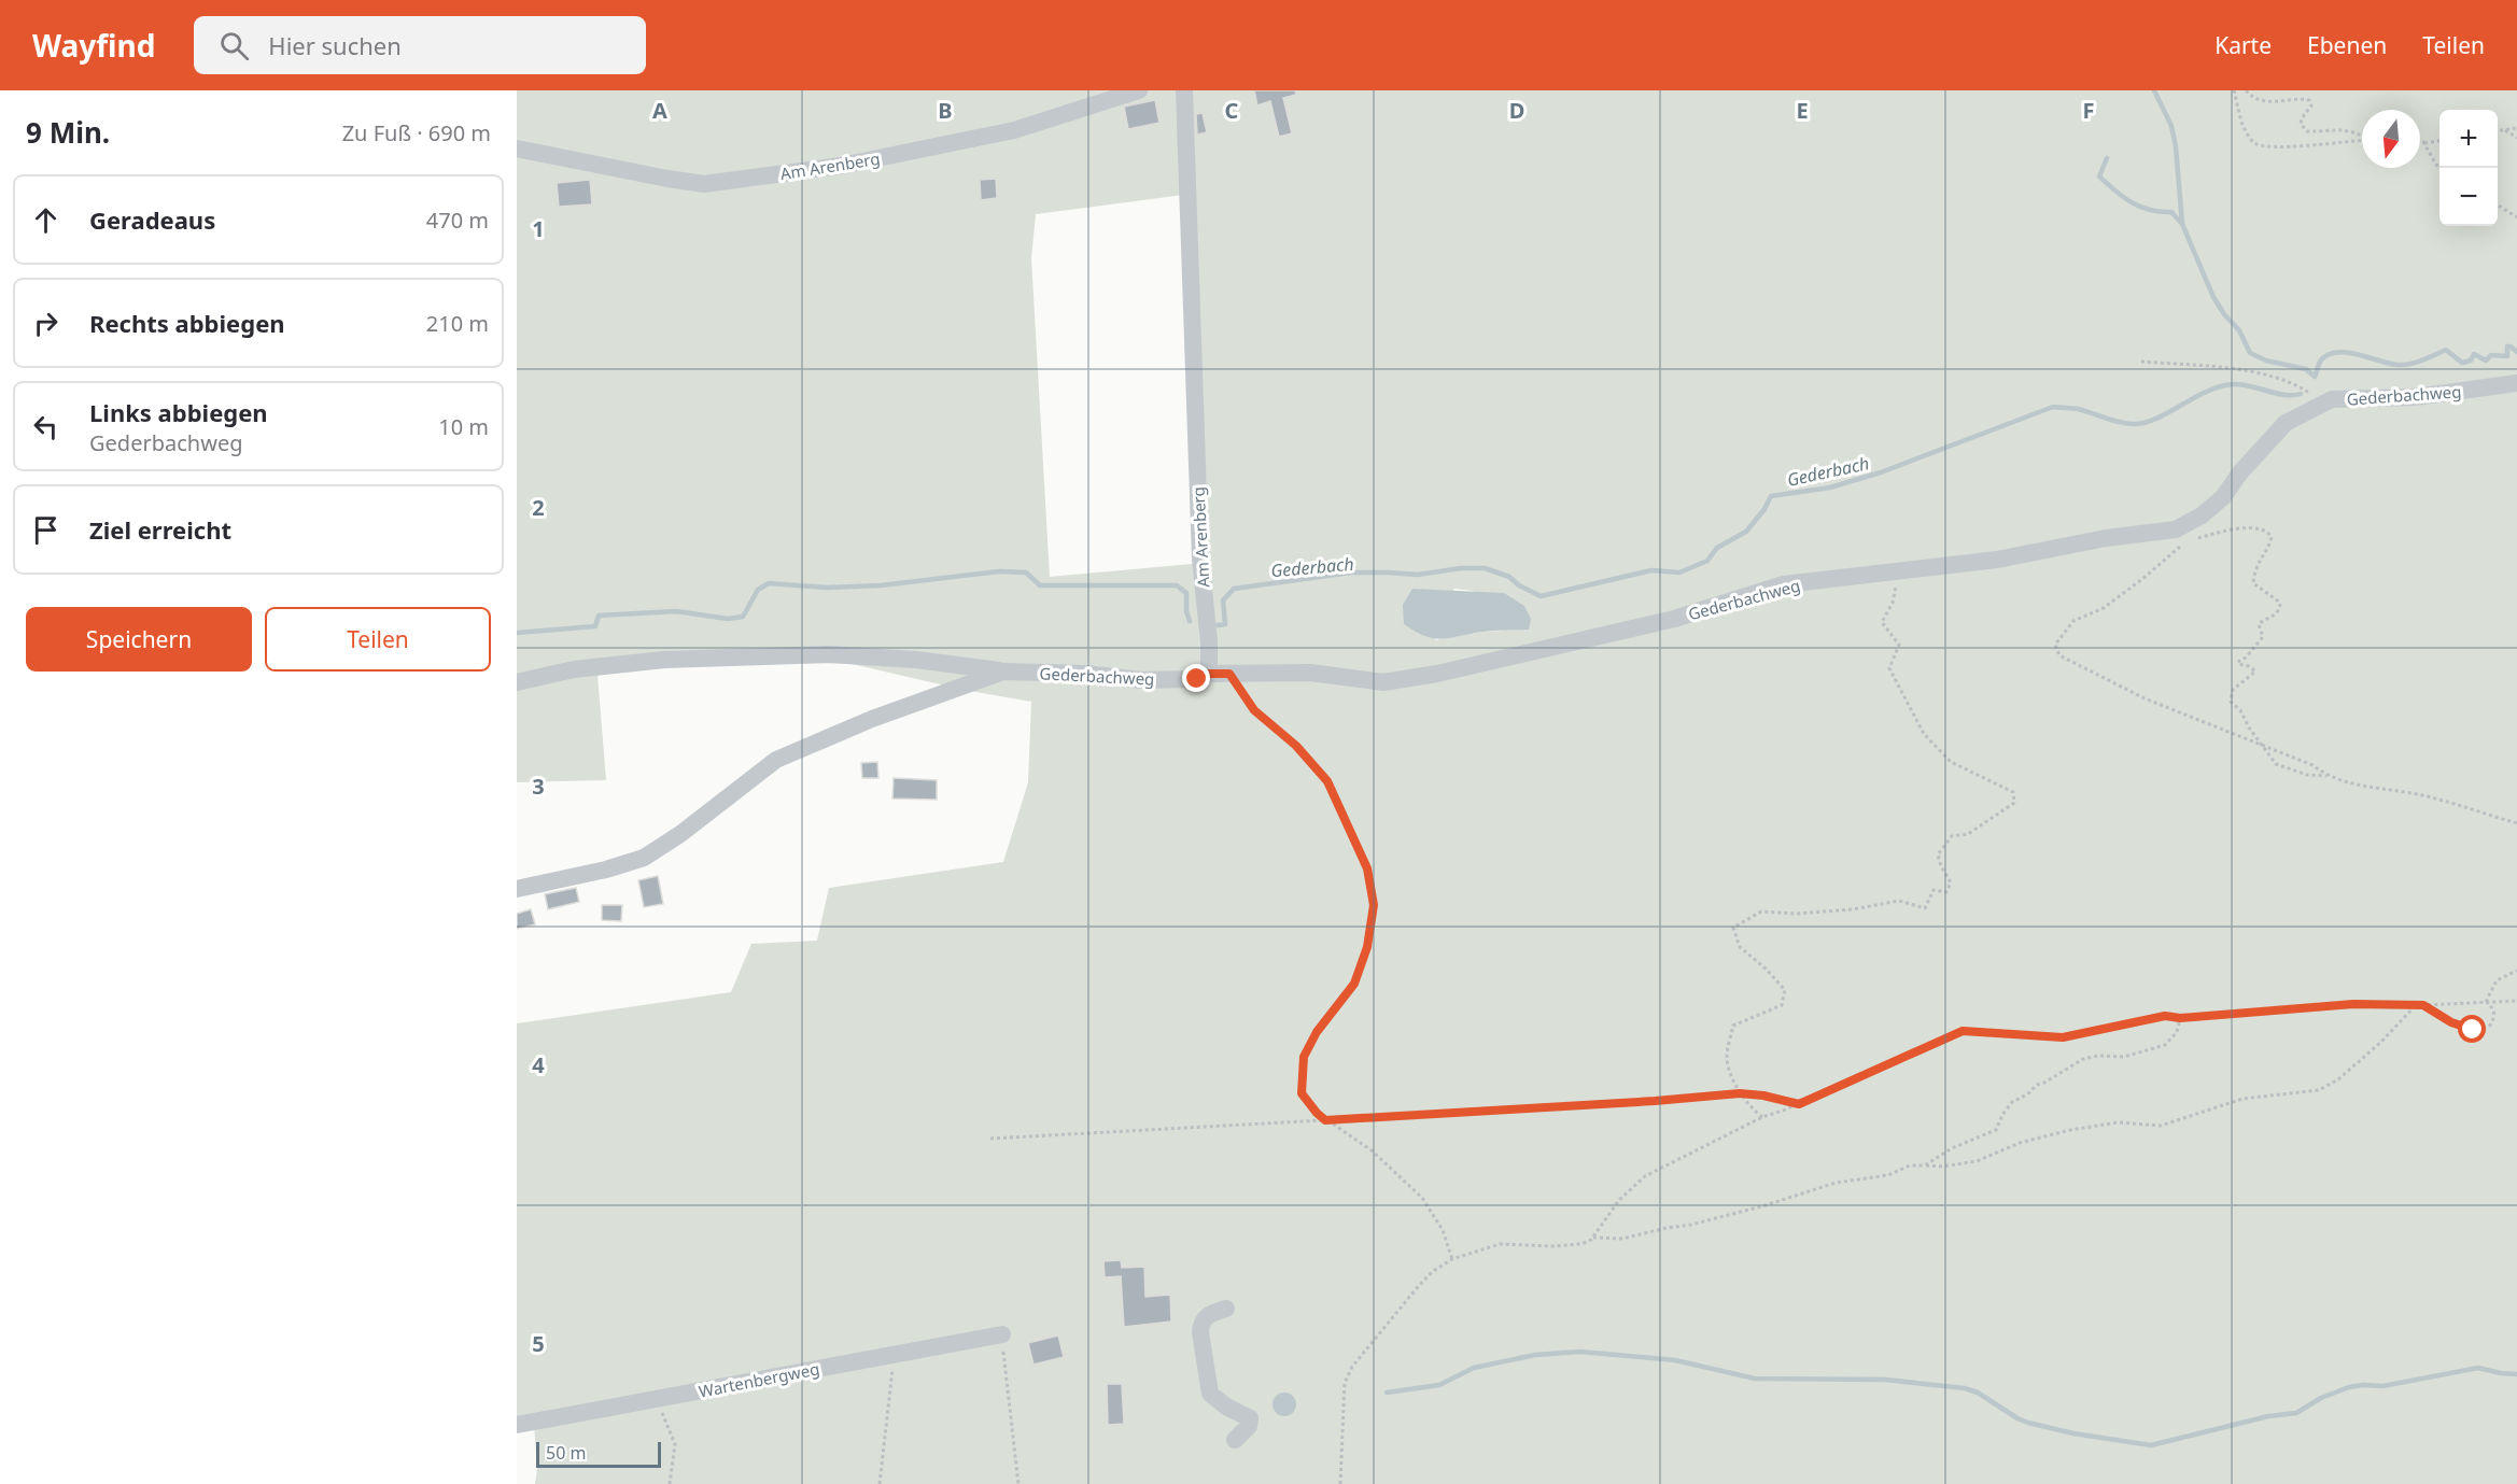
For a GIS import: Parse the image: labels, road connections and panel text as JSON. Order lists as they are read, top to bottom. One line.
{"streets":{"street":["Am Arenberg","Gederbachweg","Wartenbergweg"]},"crossings":[["Am Arenberg","Gederbachweg"]],"water":["Gederbach"],"scale_bar":"50 m","north":"bottom","page":{"header":"Wayfind","search":"Hier suchen","nav":["Karte","Ebenen","Teilen"],"heading":["9 Min.","Zu Fuß · 690 m"],"map_buttons":["+","−"],"list":[["Geradeaus","470 m"],["Rechts abbiegen","210 m"],["Links abbiegen","Gederbachweg","10 m"],"Ziel erreicht"],"buttons":["Speichern","Teilen"],"scale":"50 m"},"grid":{"columns":["A","B","C","D","E","F"],"rows":["1","2","3","4","5"]}}
